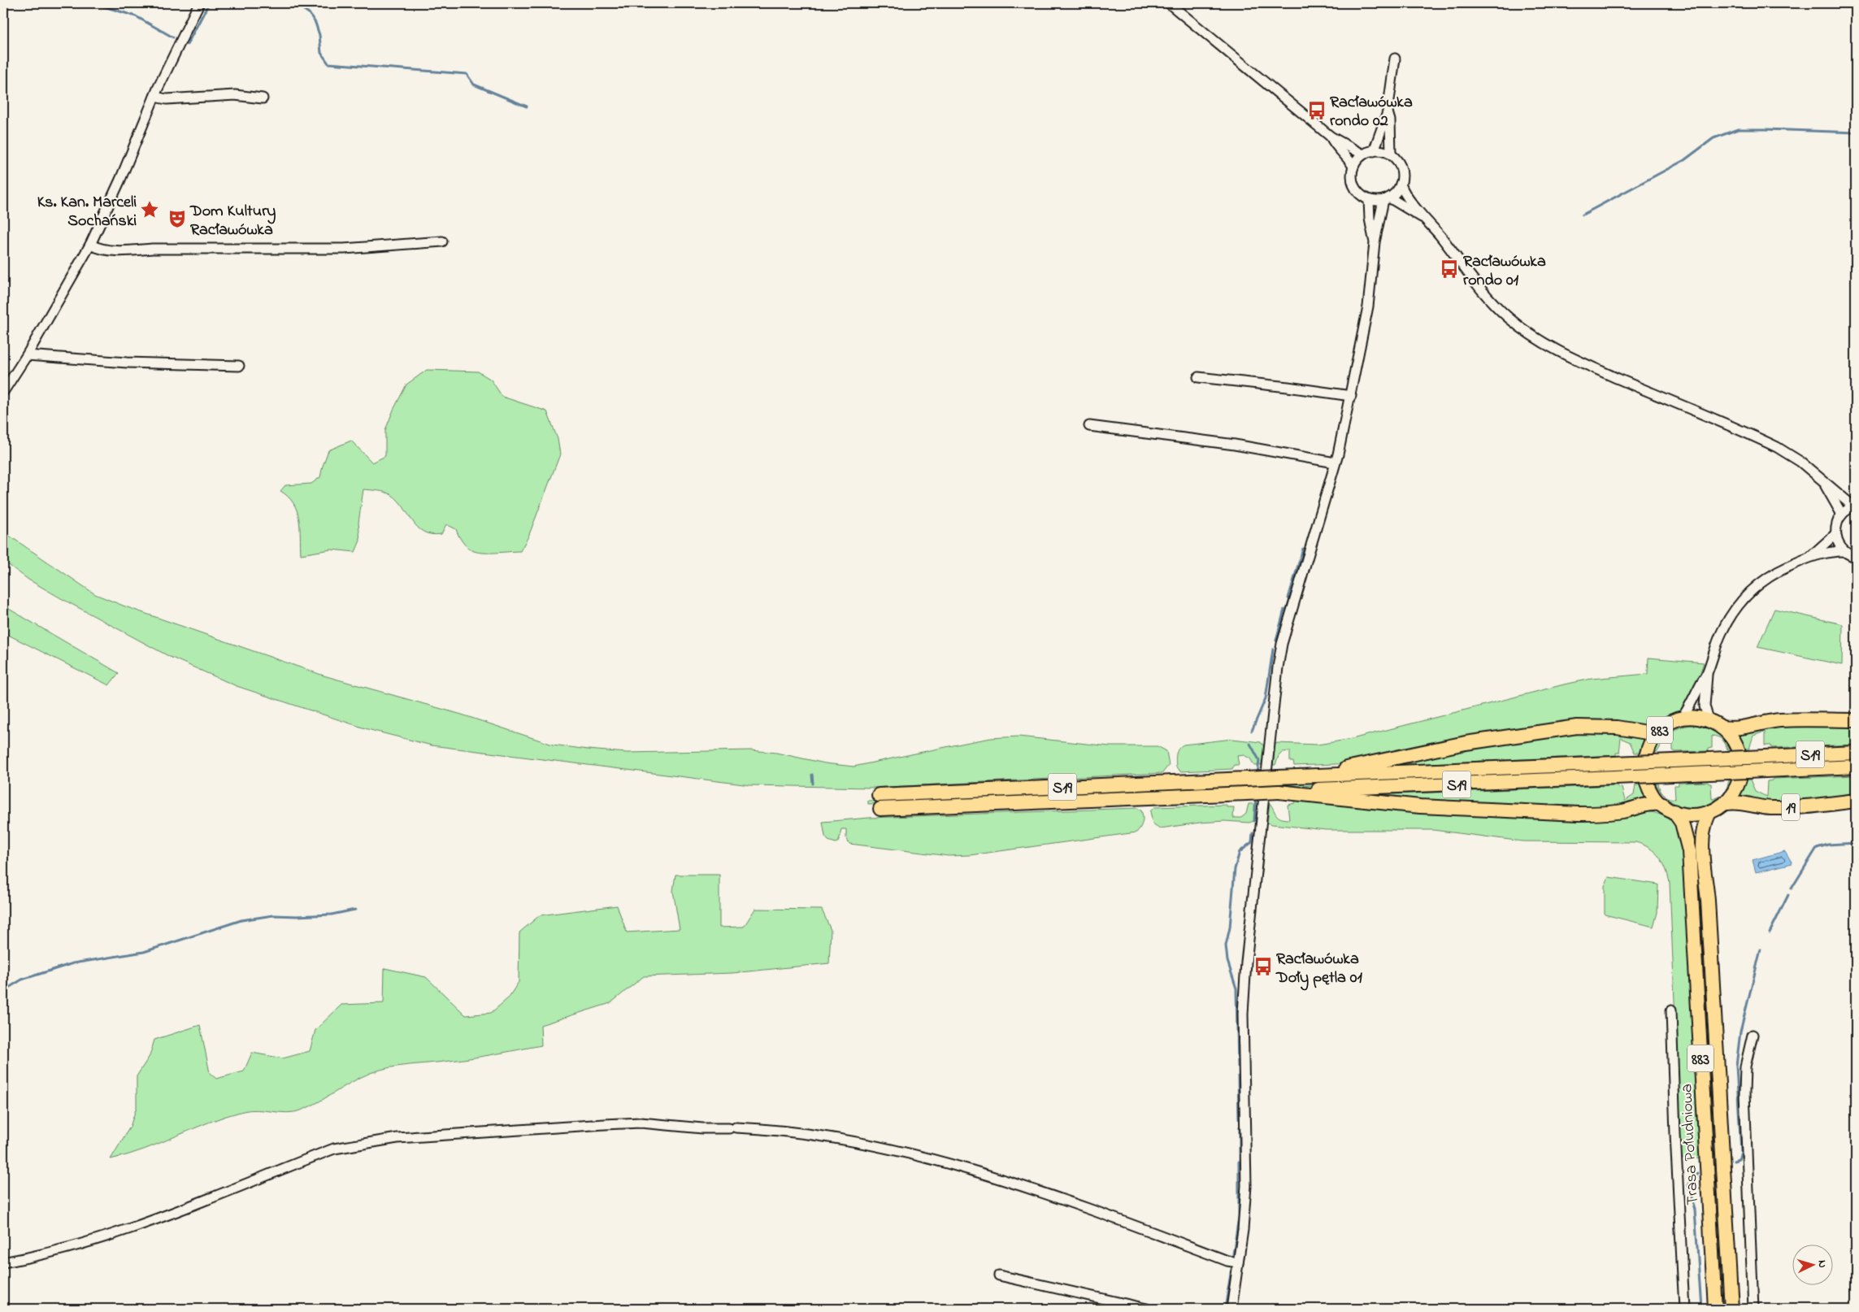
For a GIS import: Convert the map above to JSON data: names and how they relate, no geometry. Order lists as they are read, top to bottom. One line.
{"streets":{"highway":["883","S19","19","Trasa Południowa"]},"crossings":[["883","19"],["883","Trasa Południowa"],["19","Trasa Południowa"]],"places":{"bus stop":["Racławówka rondo 02","Racławówka rondo 01","Racławówka Doły pętla 01"],"place":["Ks. Kan. Marceli Sochański"],"theatre":["Dom Kultury Racławówka"]},"north":"right"}
